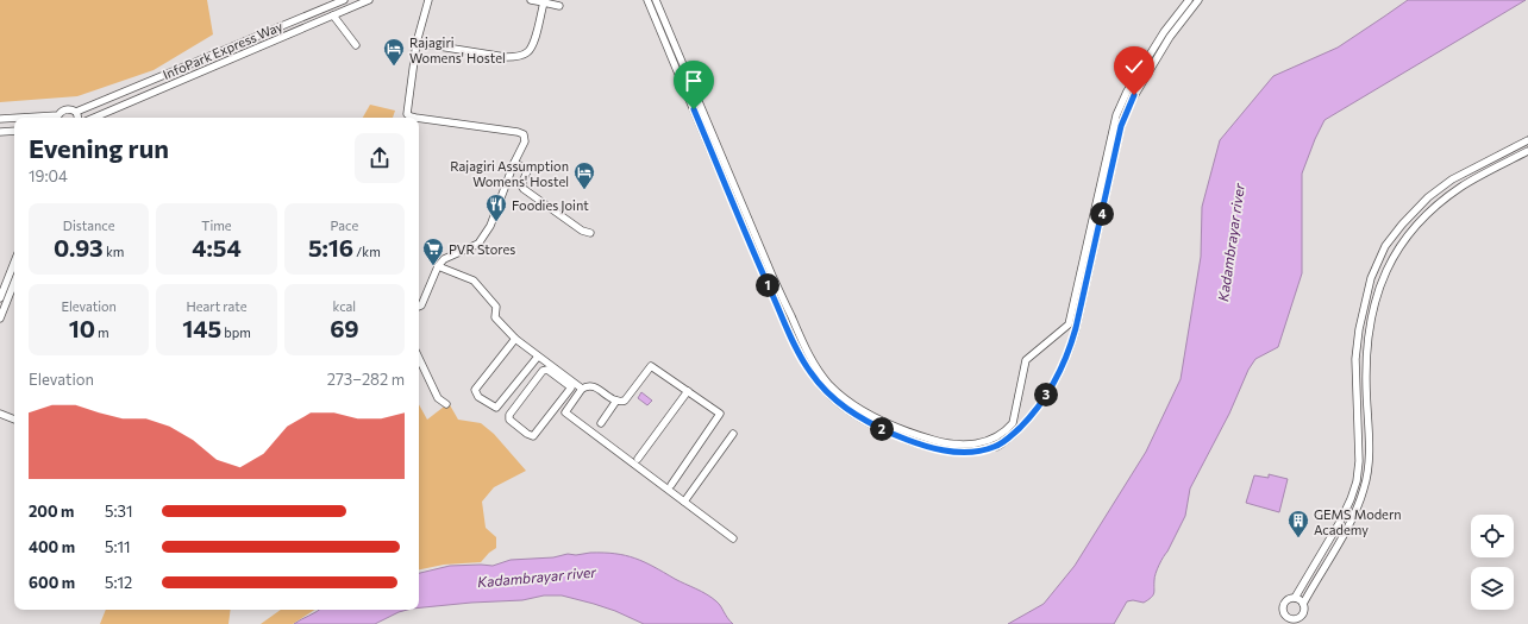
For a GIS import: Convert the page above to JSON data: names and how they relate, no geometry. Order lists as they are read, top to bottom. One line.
{"streets":{"street":["InfoPark Express Way"]},"water":["Kadambrayar river"],"places":{"hotel":["Rajagiri Womens' Hostel","Rajagiri Assumption Womens' Hostel"],"restaurant":["Foodies Joint"],"supermarket":["PVR Stores"],"building":["GEMS Modern Academy"]},"page":{"heading":["Evening run","19:04"],"stats":[["Distance","0.93 km"],["Time","4:54"],["Pace","5:16 /km"],["Elevation","10 m"],["Heart rate","145 bpm"],["kcal","69"]],"pins":["4","1","3","2"],"chart":["Elevation","273–282 m"],"list":[{"name":"200 m","note":"5:31"},{"name":"400 m","note":"5:11"},{"name":"600 m","note":"5:12"}]}}
